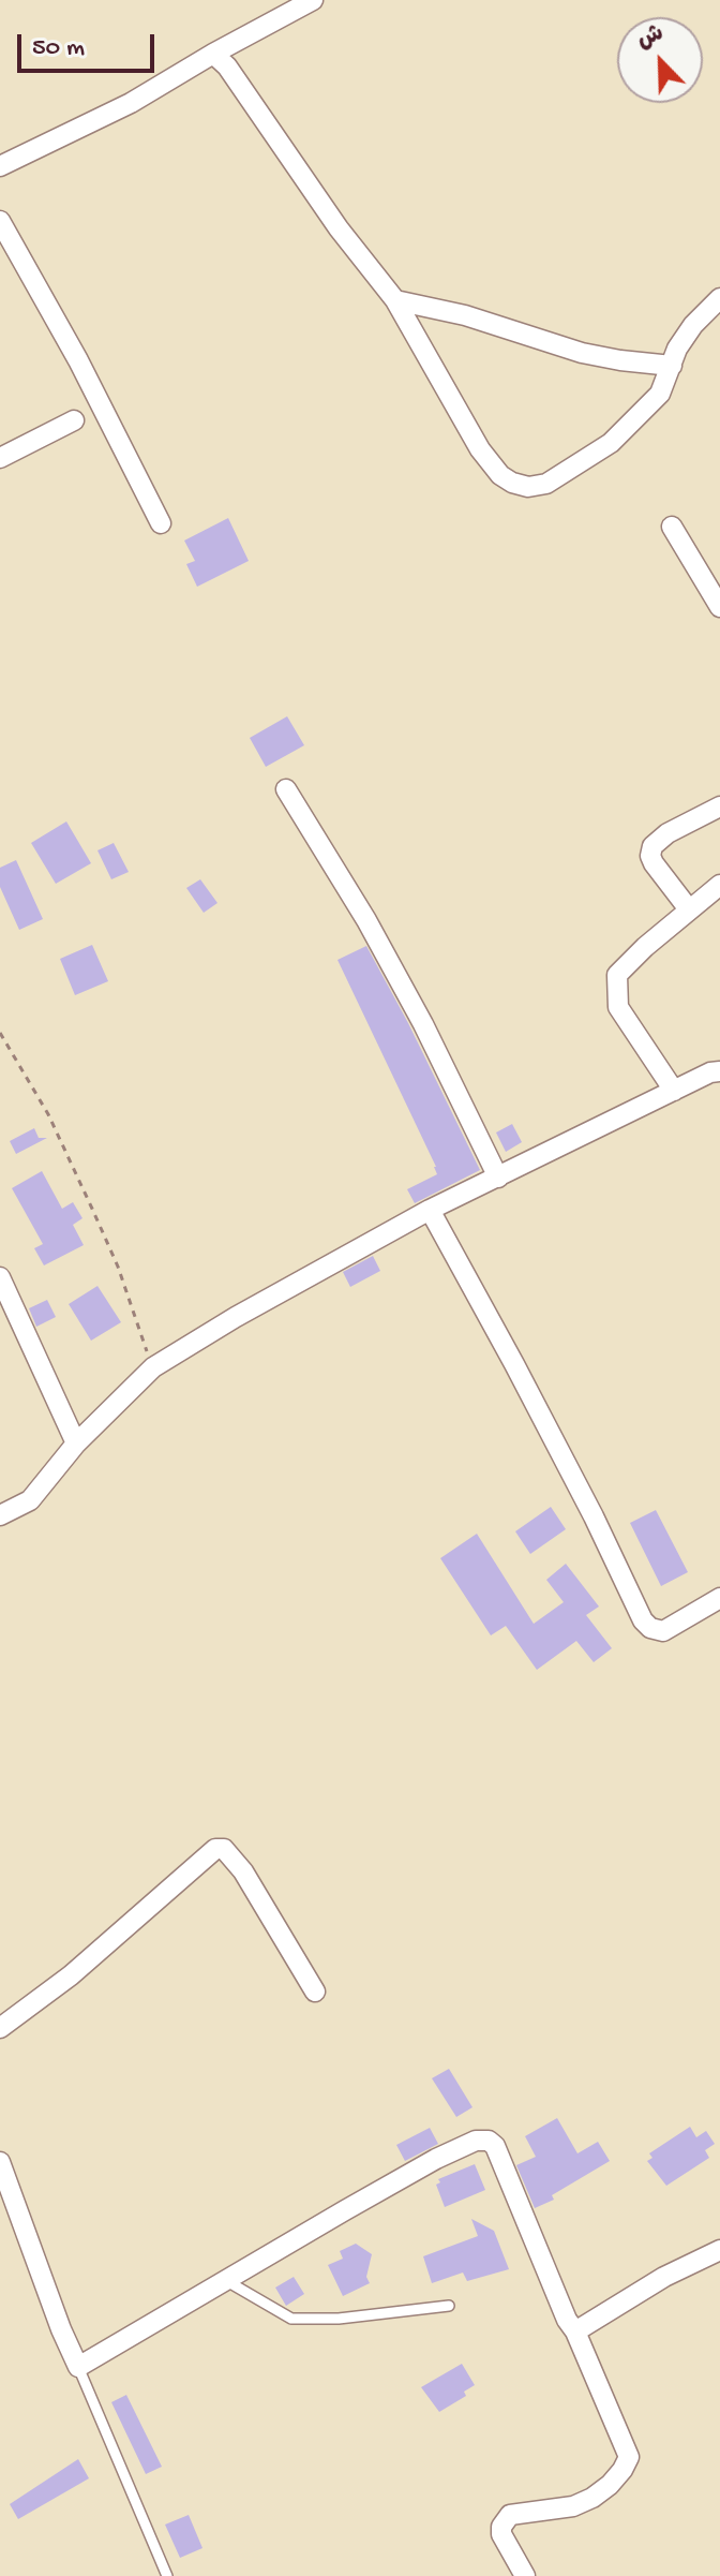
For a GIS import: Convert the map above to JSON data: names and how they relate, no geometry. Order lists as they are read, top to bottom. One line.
{"scale_bar":"50 m","north":"top left"}
